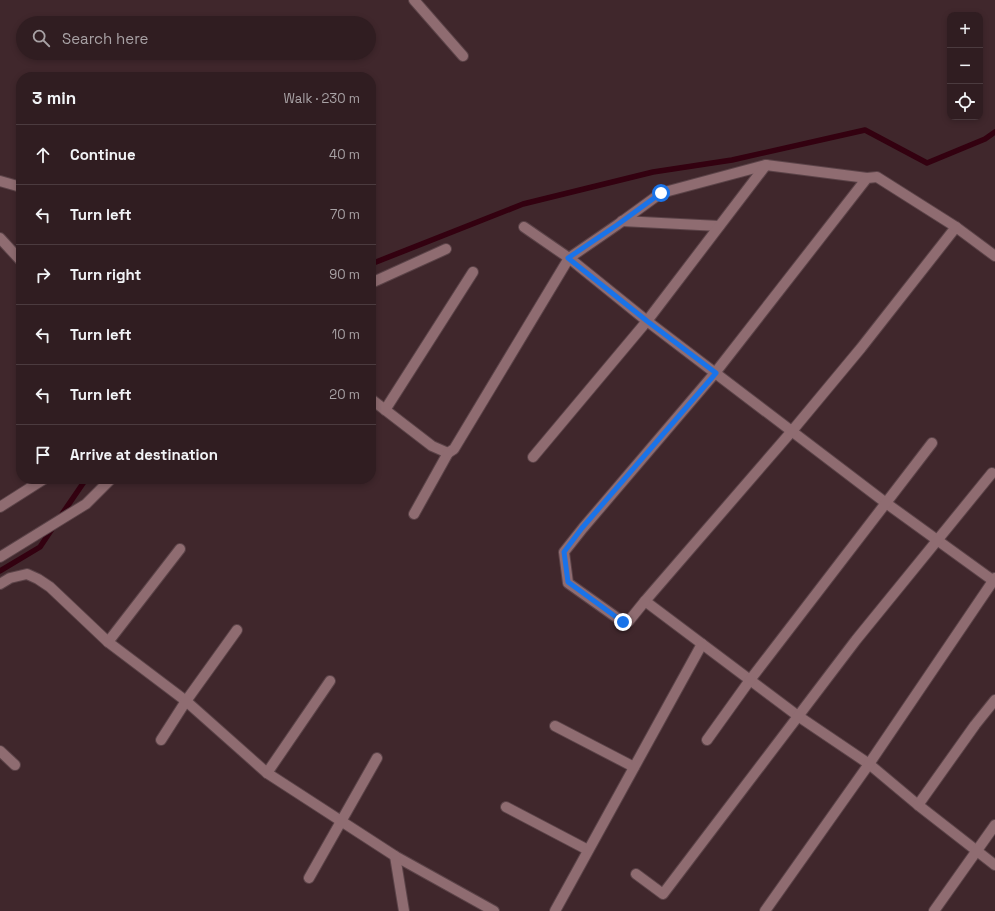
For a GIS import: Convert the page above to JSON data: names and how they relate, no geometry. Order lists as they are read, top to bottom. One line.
{"page":{"map_buttons":["+","−"],"search":"Search here","heading":["3 min","Walk · 230 m"],"list":[["Continue","40 m"],["Turn left","70 m"],["Turn right","90 m"],["Turn left","10 m"],["Turn left","20 m"],"Arrive at destination"]}}
